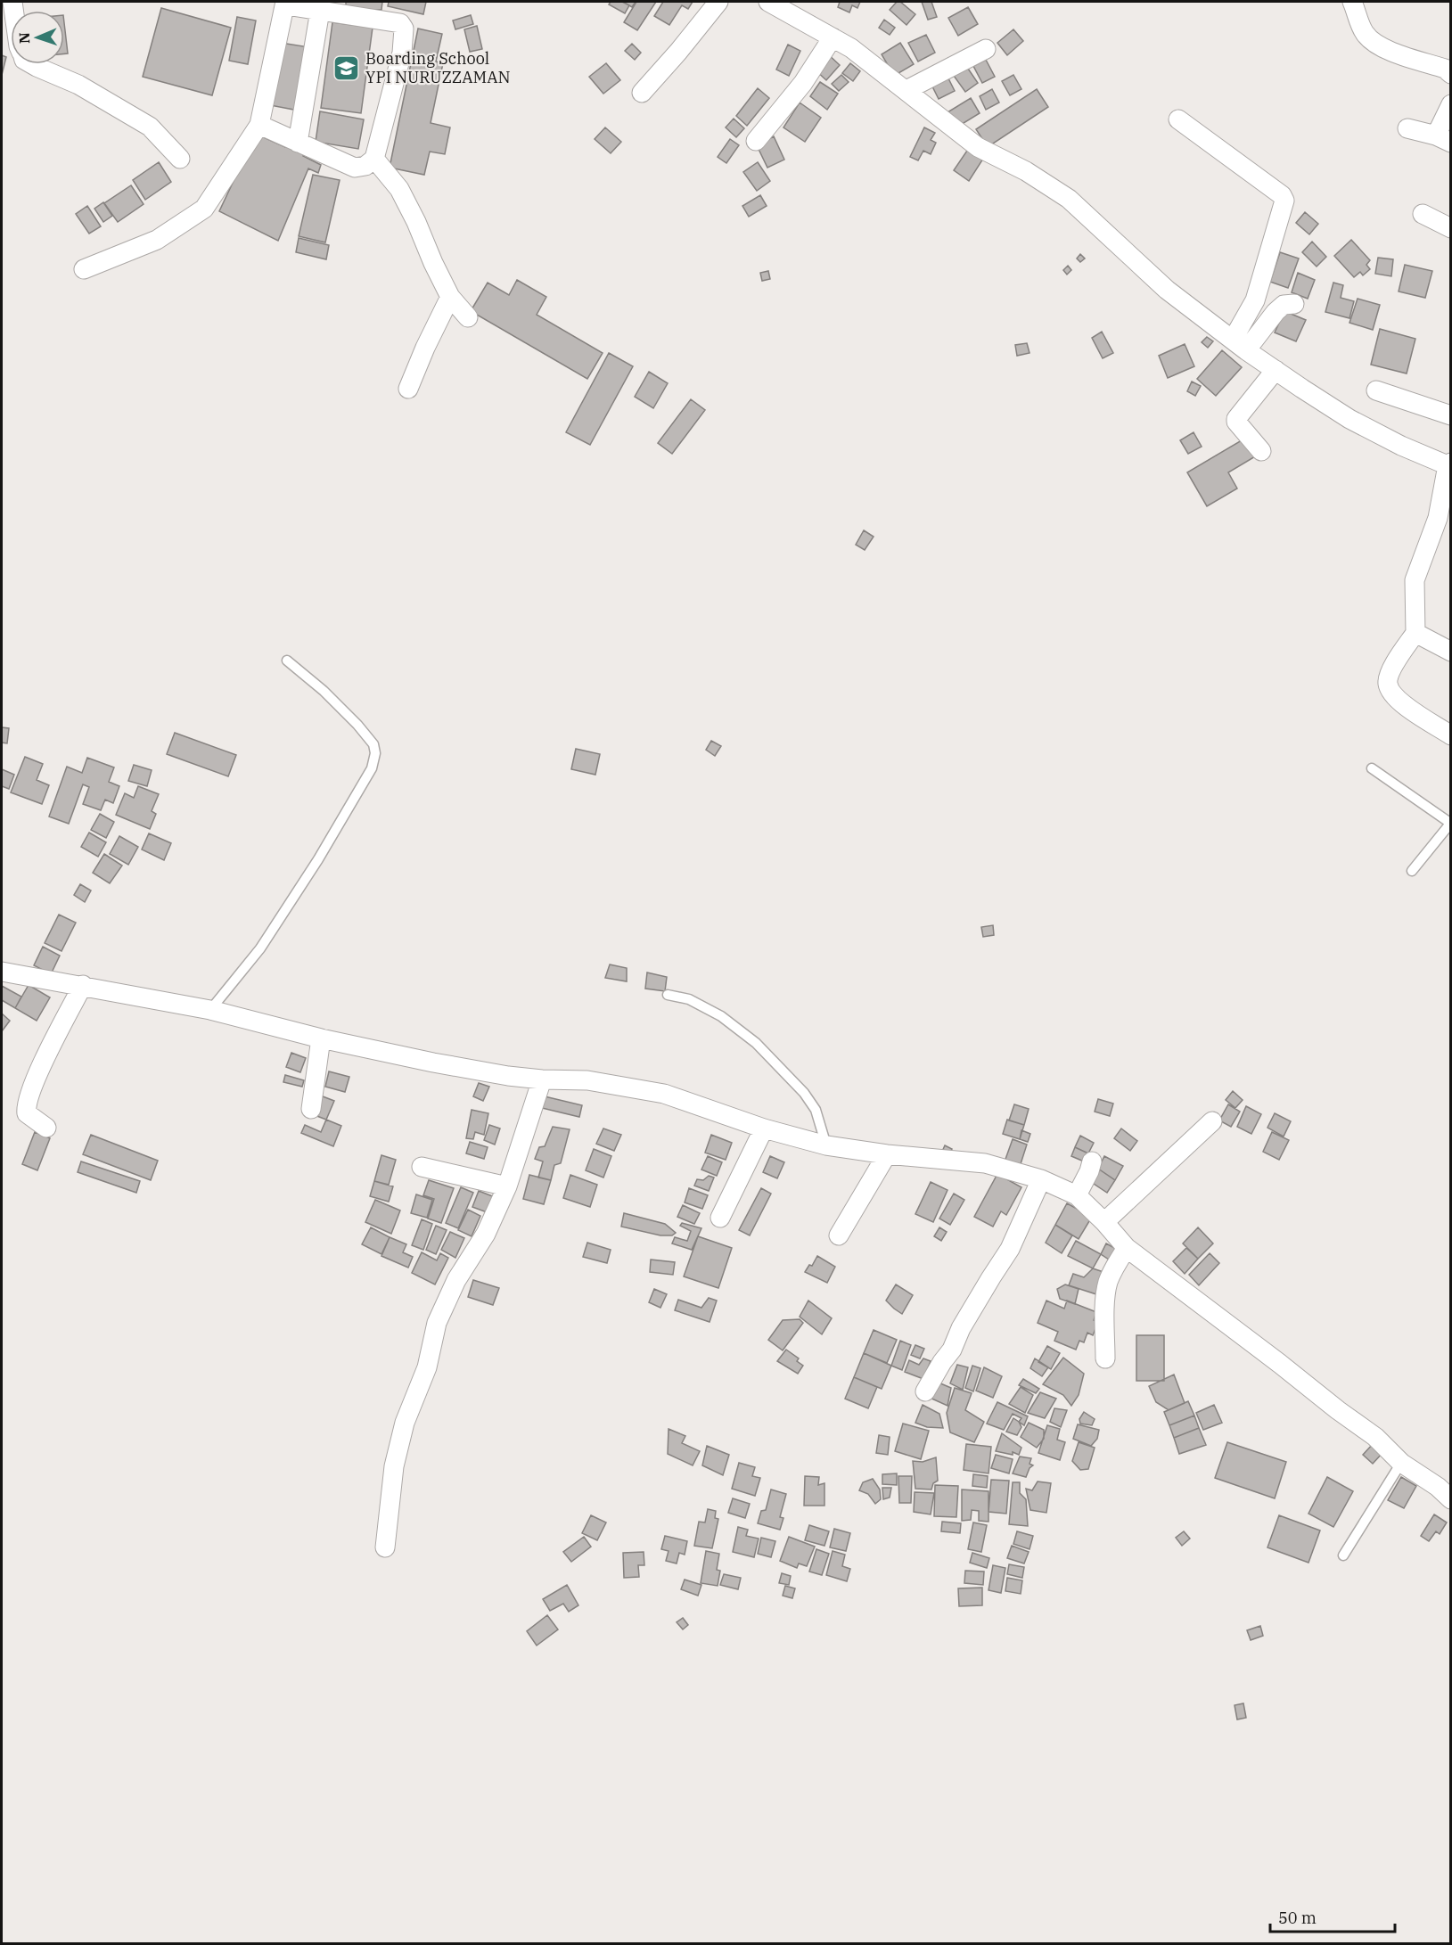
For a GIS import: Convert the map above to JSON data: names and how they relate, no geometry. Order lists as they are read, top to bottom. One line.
{"places":{"school or university":["Boarding School YPI NURUZZAMAN"]},"scale_bar":"50 m","north":"left"}
